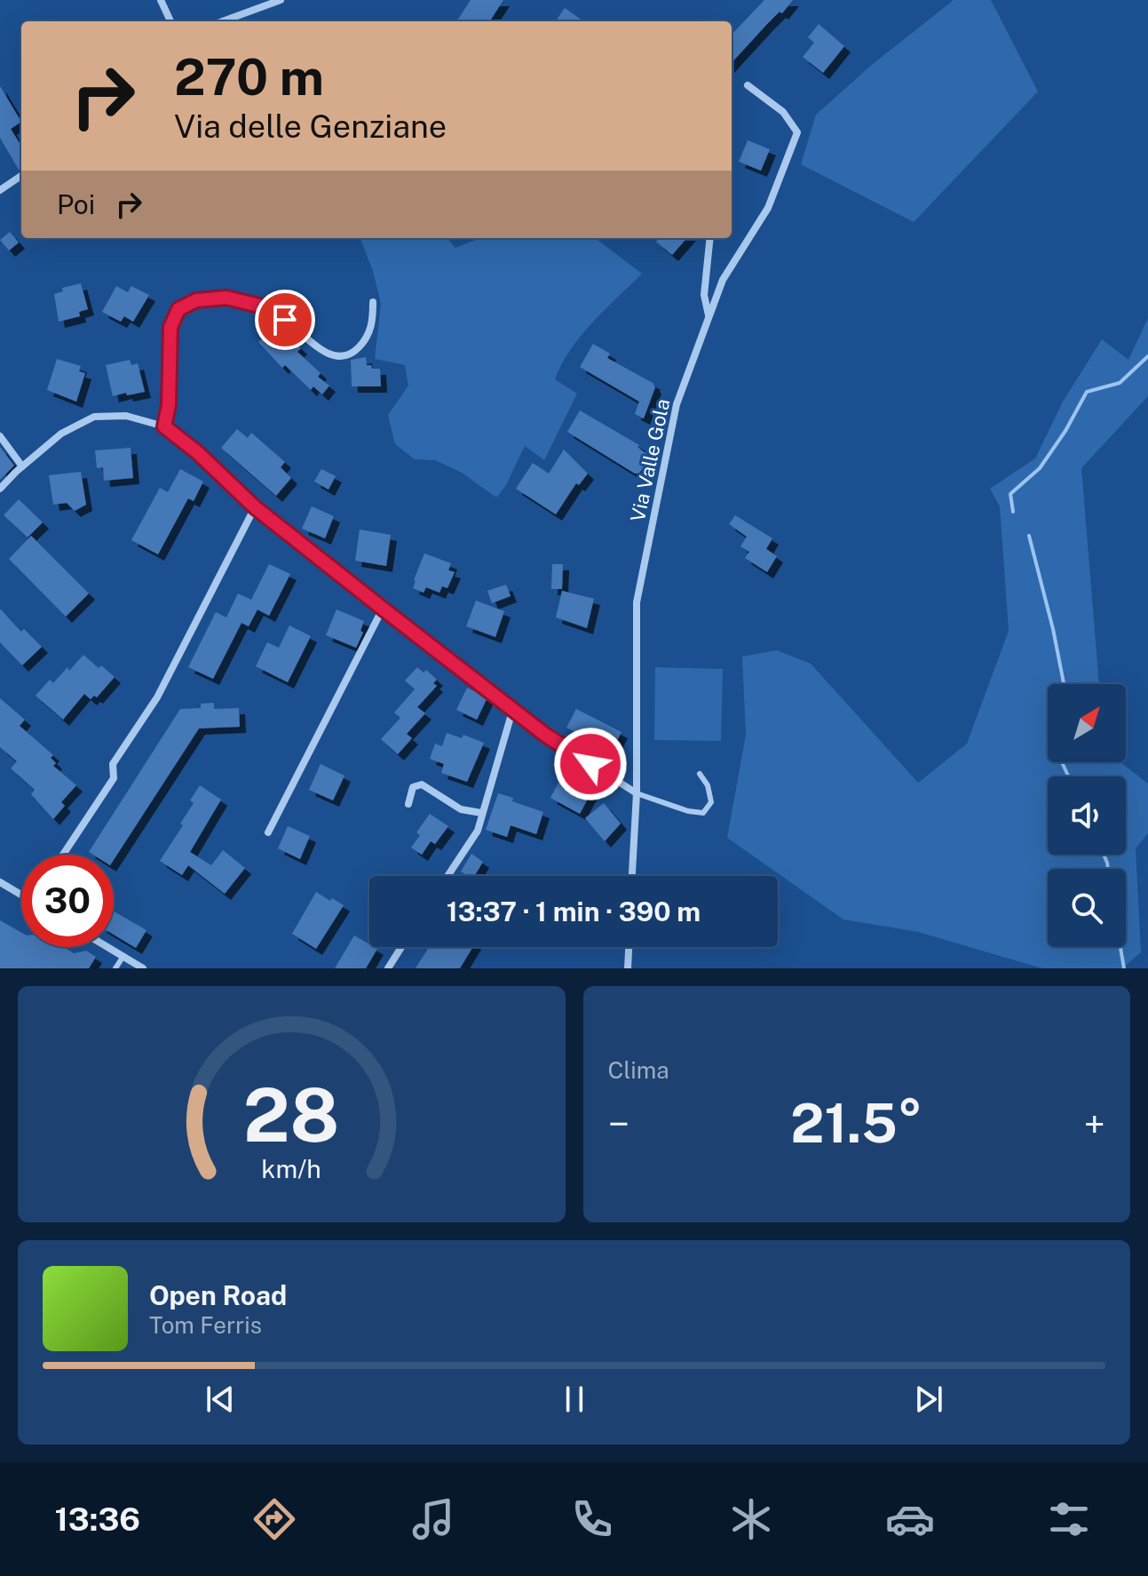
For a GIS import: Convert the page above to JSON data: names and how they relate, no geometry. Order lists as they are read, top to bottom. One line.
{"streets":{"street":["Via Valle Gola"]},"north":"top right","page":{"turn":["270 m","Via delle Genziane"],"then":"Poi","limit":"30","trip":"13:37 · 1 min · 390 m","tile":"Clima","heat":["−","21.5°","+"],"song":["Open Road","Tom Ferris"],"tabs":"13:36","gauge":["28","km/h"]}}
